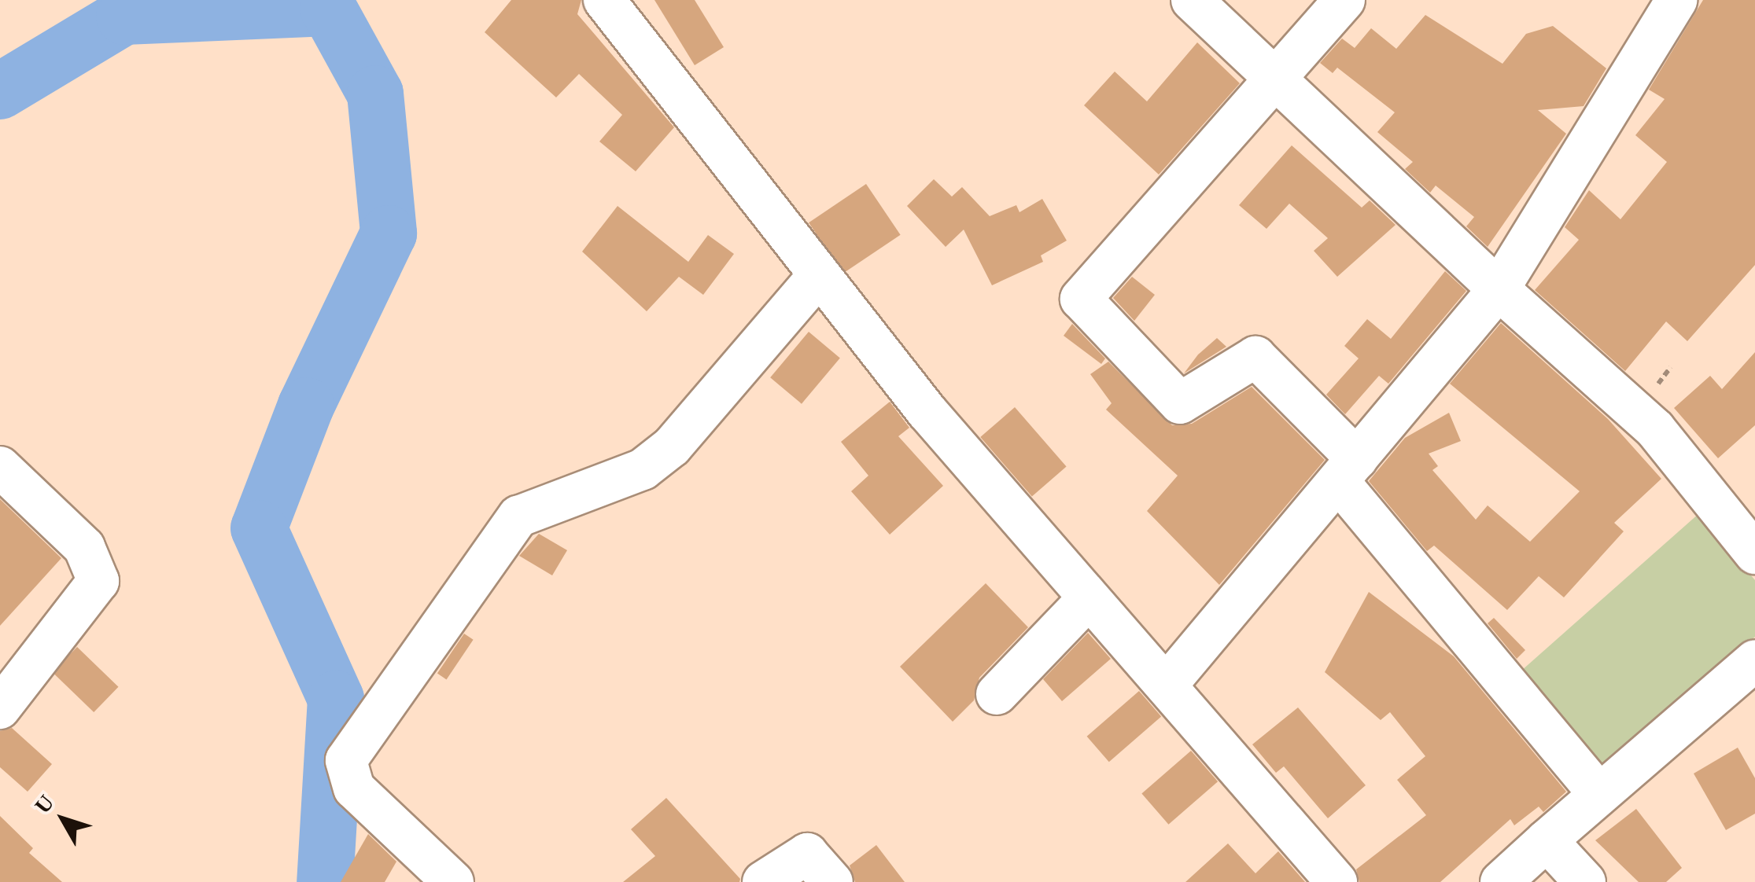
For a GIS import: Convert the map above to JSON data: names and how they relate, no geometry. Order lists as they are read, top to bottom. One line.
{"north":"top left"}
